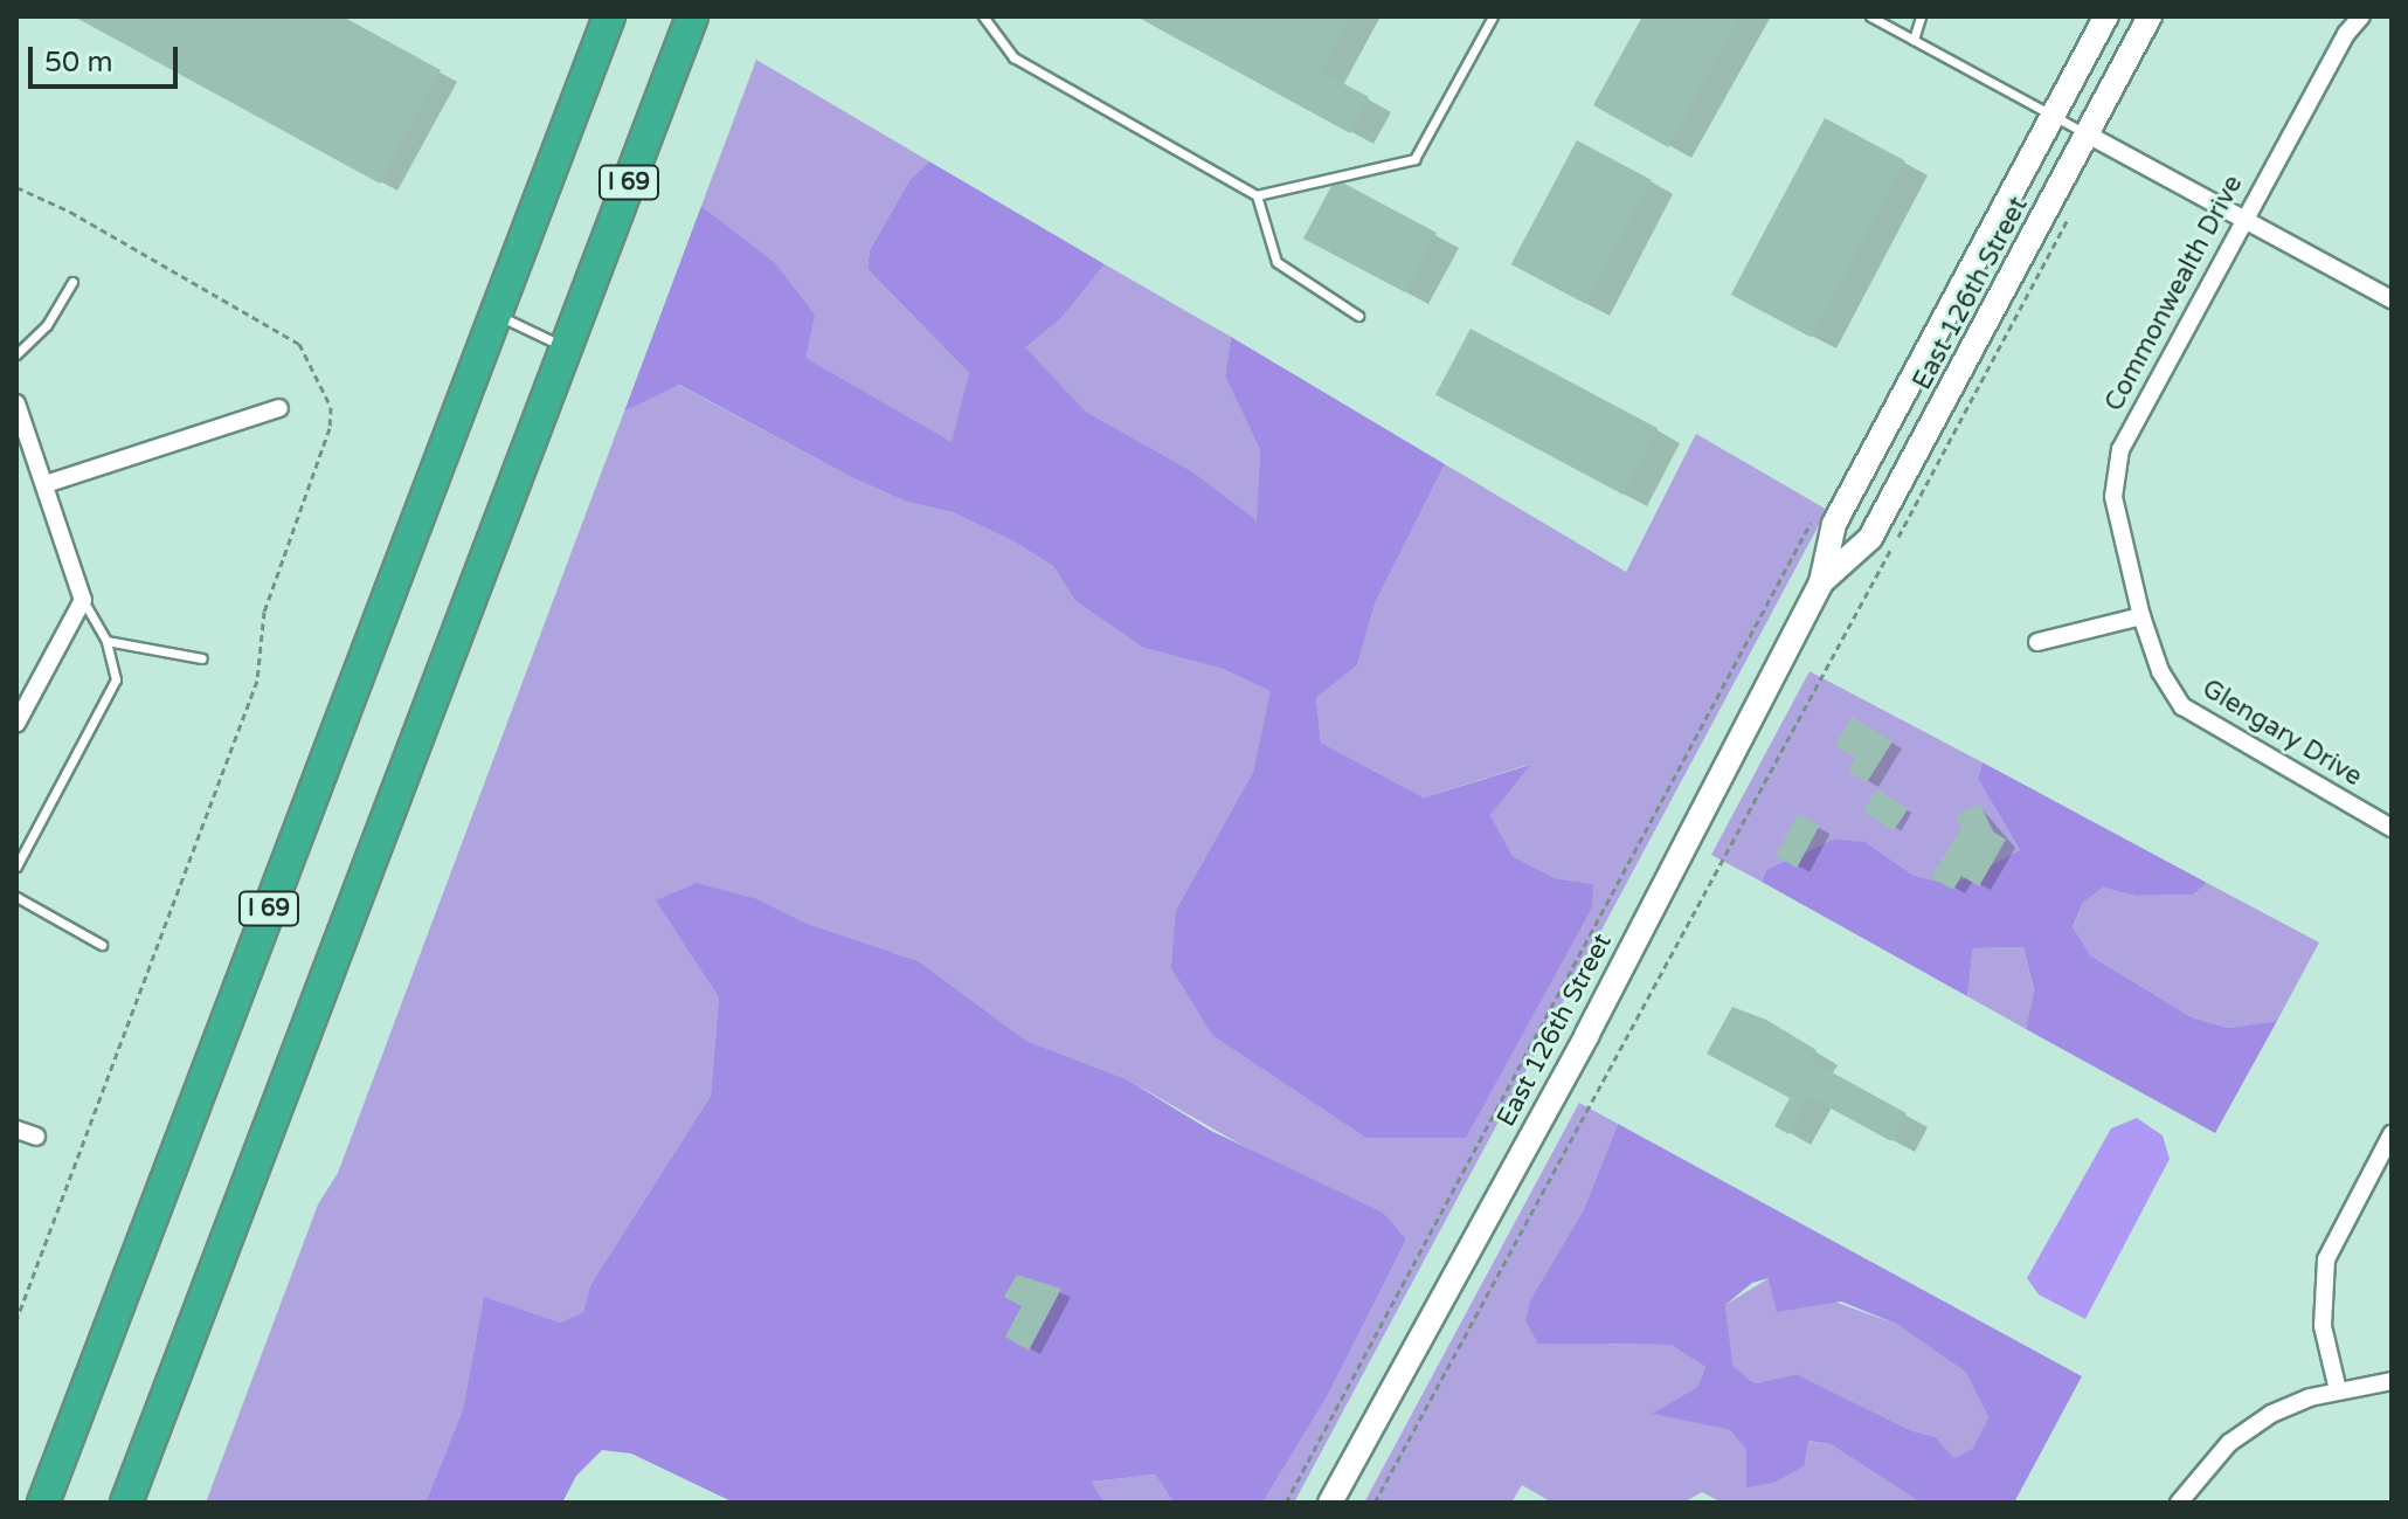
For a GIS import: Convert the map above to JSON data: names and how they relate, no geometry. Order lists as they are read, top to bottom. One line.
{"streets":{"highway":["I 69"],"main road":["East 126th Street"],"street":["Commonwealth Drive","Glengary Drive"]},"crossings":[["Commonwealth Drive","Glengary Drive"]],"scale_bar":"50 m"}
